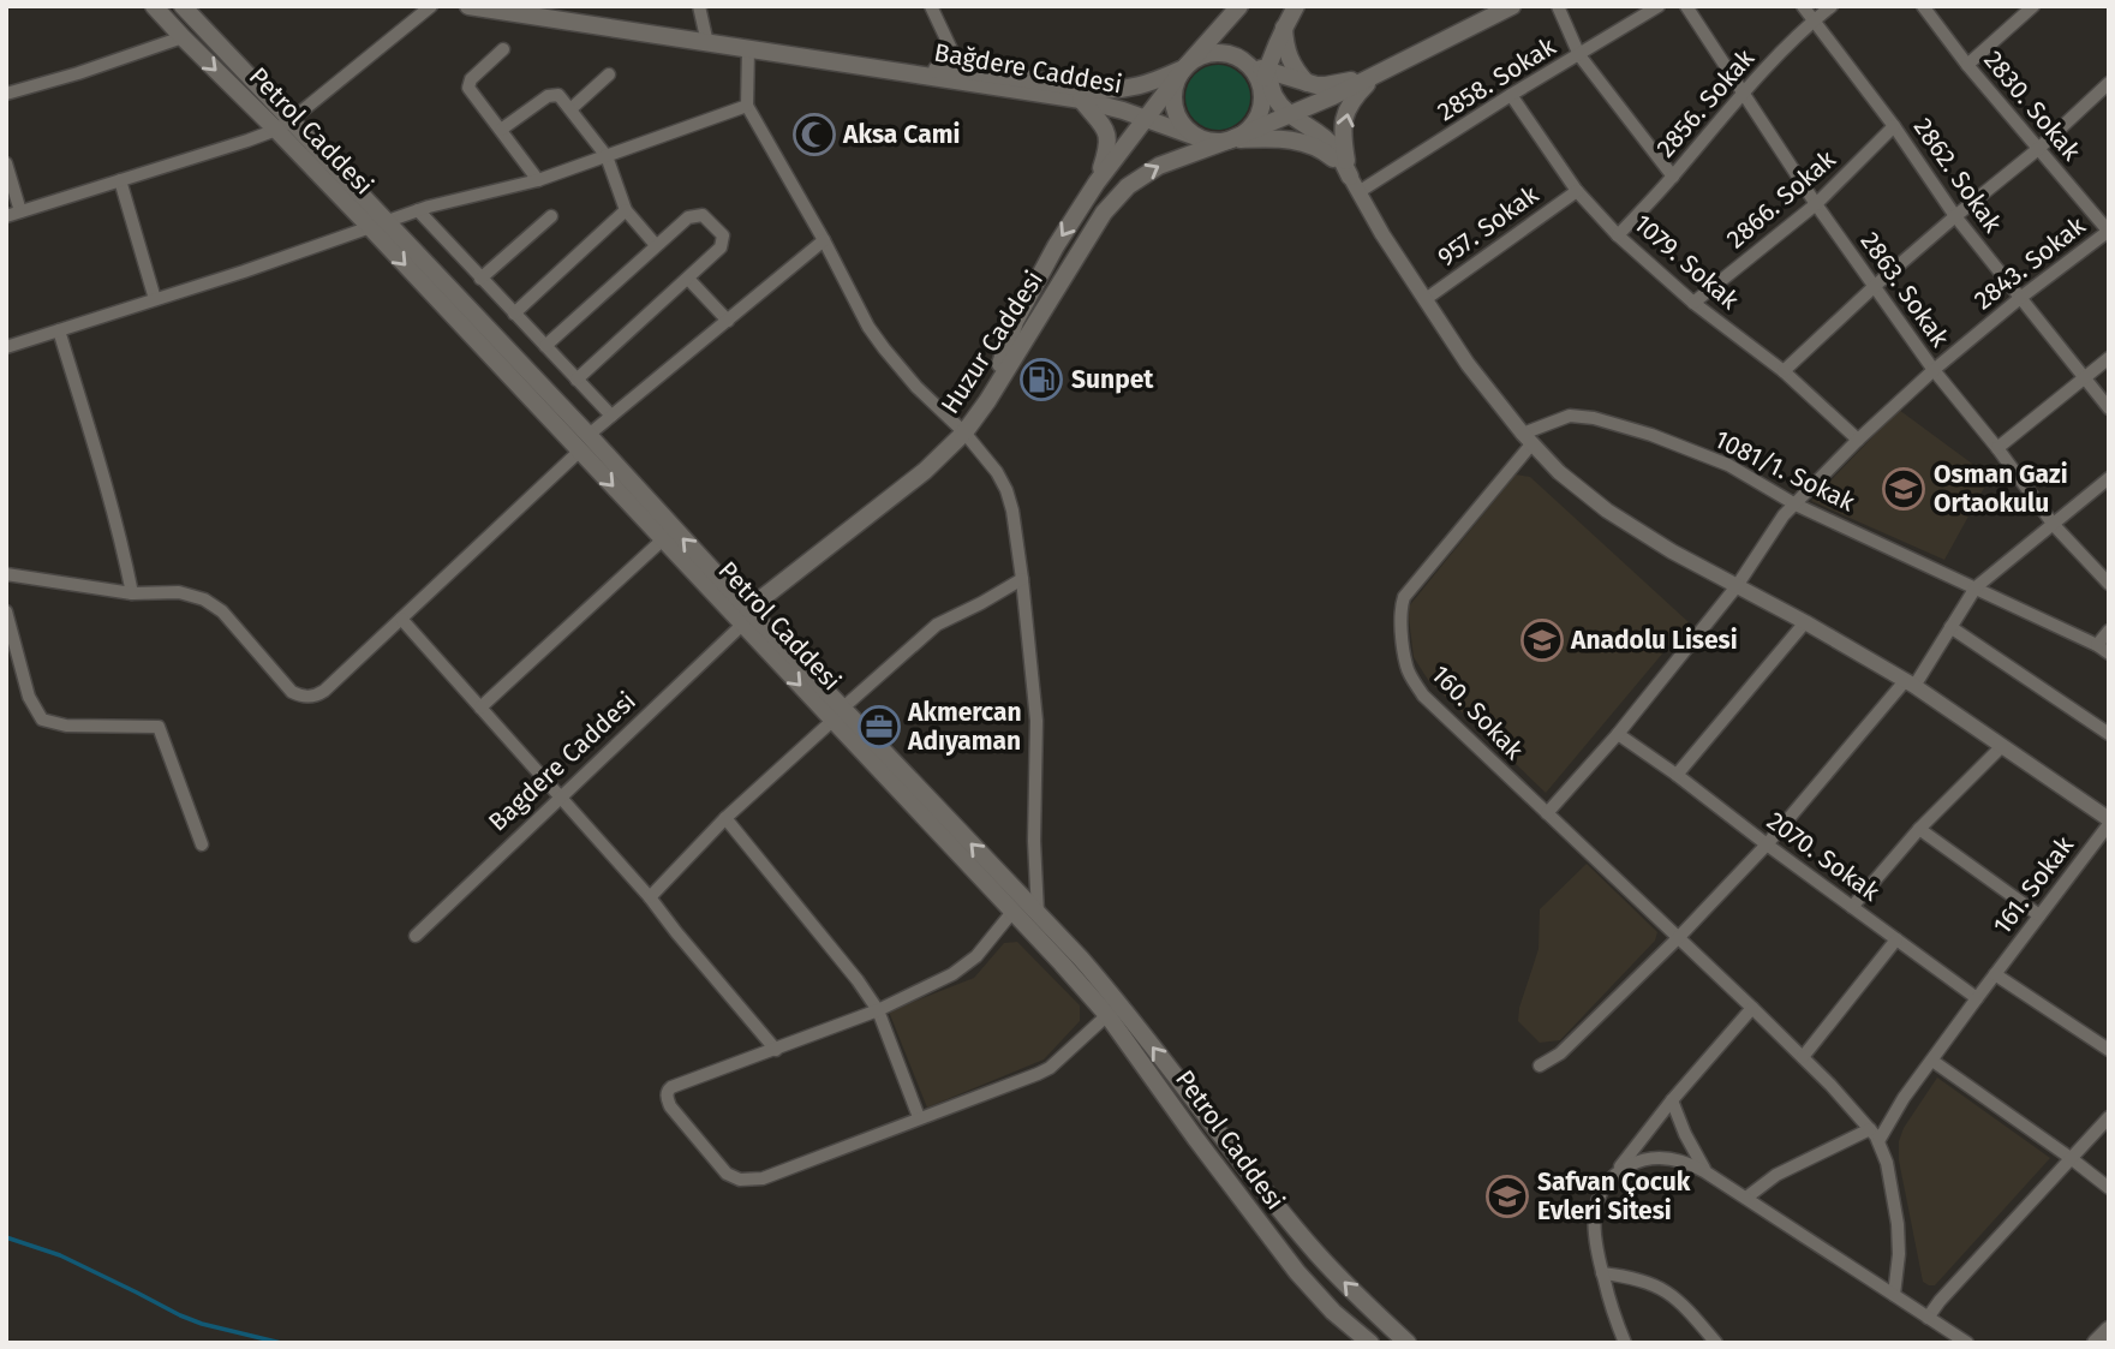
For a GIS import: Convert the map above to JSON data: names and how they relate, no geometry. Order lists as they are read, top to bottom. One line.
{"streets":{"main road":["Bağdere Caddesi","Petrol Caddesi","Huzur Caddesi"],"street":["2858. Sokak","2856. Sokak","2830. Sokak","2862. Sokak","2866. Sokak","957. Sokak","1079. Sokak","2843. Sokak","2863. Sokak","1081/1. Sokak","160. Sokak","Bagdere Caddesi","2070. Sokak","161. Sokak"]},"crossings":[["Bağdere Caddesi","Huzur Caddesi"],["2858. Sokak","1079. Sokak"],["2856. Sokak","2862. Sokak"],["2856. Sokak","1079. Sokak"],["2856. Sokak","2863. Sokak"],["2830. Sokak","2843. Sokak"],["Petrol Caddesi","Huzur Caddesi"],["Petrol Caddesi","Bagdere Caddesi"],["2862. Sokak","2866. Sokak"],["2862. Sokak","2843. Sokak"],["2866. Sokak","1079. Sokak"],["2866. Sokak","2863. Sokak"],["957. Sokak","1079. Sokak"],["1079. Sokak","2843. Sokak"],["2843. Sokak","2863. Sokak"],["2843. Sokak","1081/1. Sokak"],["2843. Sokak","160. Sokak"],["2843. Sokak","2070. Sokak"],["Huzur Caddesi","Bagdere Caddesi"],["1081/1. Sokak","160. Sokak"]],"places":{"mosque":["Aksa Cami"],"fuel station":["Sunpet"],"school or university":["Osman Gazi Ortaokulu","Anadolu Lisesi","Safvan Çocuk Evleri Sitesi"],"office":["Akmercan Adıyaman"]}}
